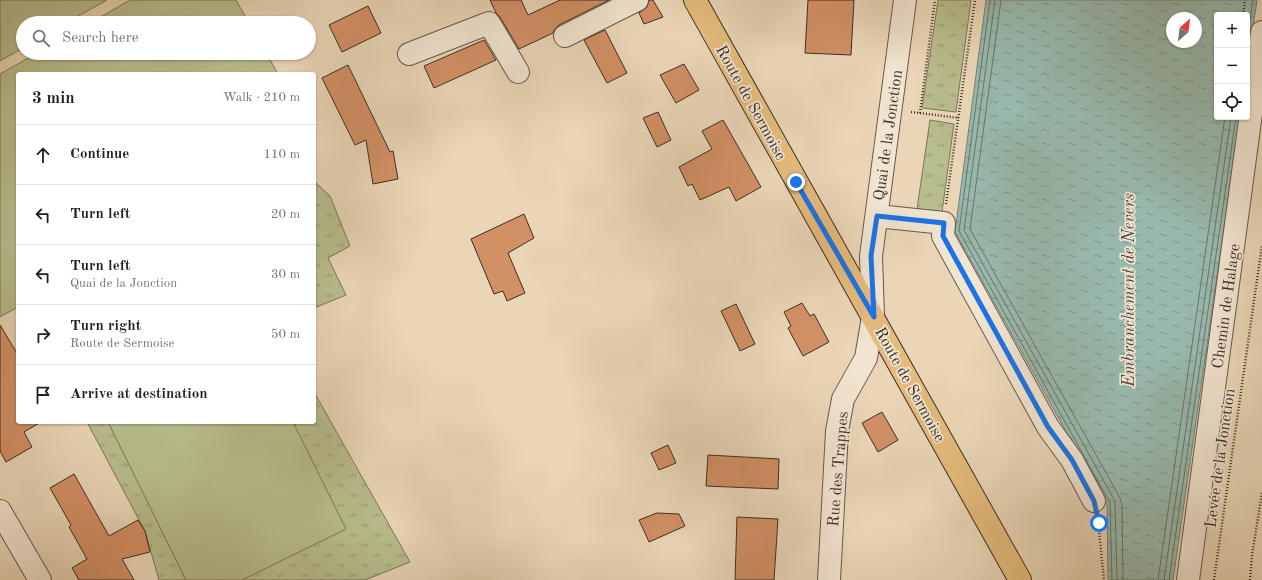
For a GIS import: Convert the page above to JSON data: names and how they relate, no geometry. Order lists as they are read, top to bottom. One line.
{"streets":{"main road":["Route de Sermoise"],"street":["Quai de la Jonction","Chemin de Halage","Rue des Trappes"],"path":["Levée de la Jonction"]},"crossings":[["Route de Sermoise","Quai de la Jonction"],["Route de Sermoise","Rue des Trappes"],["Quai de la Jonction","Rue des Trappes"]],"water":["Embranchement de Nevers"],"north":"top right","page":{"map_buttons":["+","−"],"search":"Search here","heading":["3 min","Walk · 210 m"],"list":[["Continue","110 m"],["Turn left","20 m"],["Turn left","Quai de la Jonction","30 m"],["Turn right","Route de Sermoise","50 m"],"Arrive at destination"]}}
